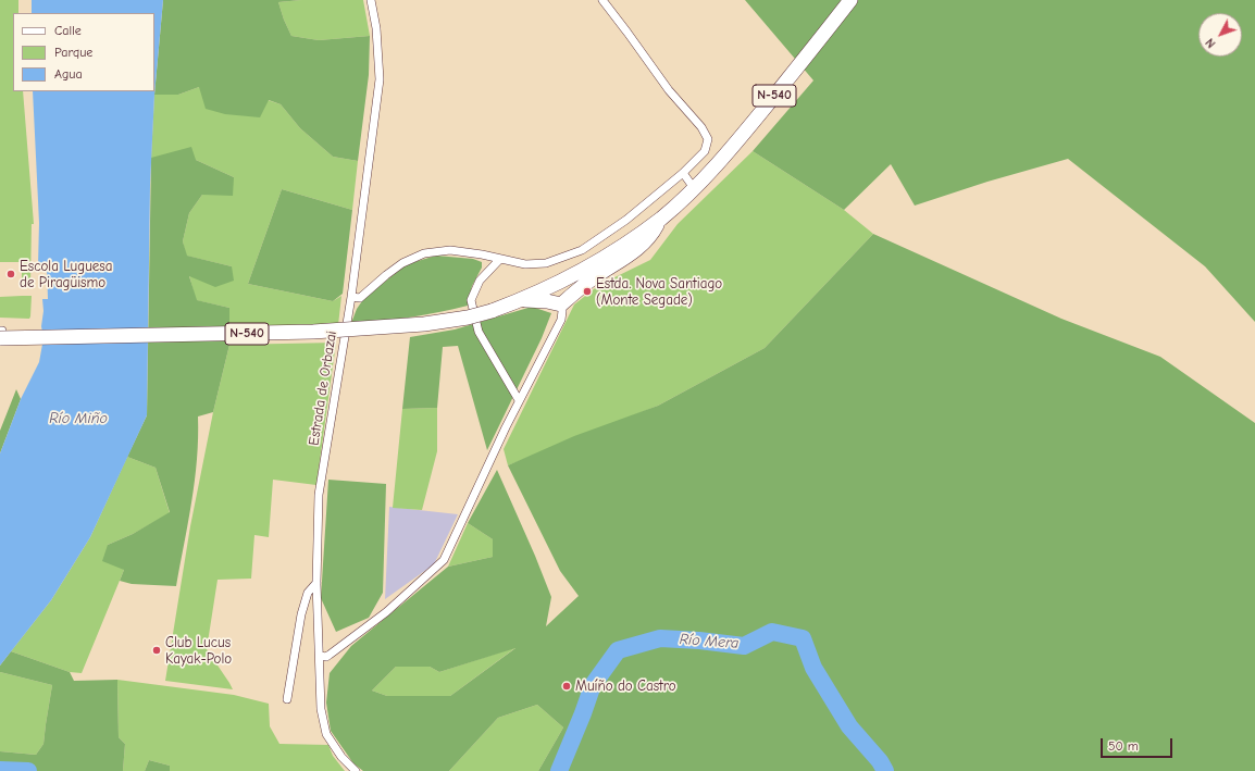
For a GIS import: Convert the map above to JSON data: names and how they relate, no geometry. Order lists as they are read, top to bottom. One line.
{"streets":{"highway":["N-540"],"street":["Estrada de Orbazai"]},"water":["Río Miño","Río Mera"],"places":["Escola Luguesa de Piragüismo","Estda. Nova Santiago (Monte Segade)","Club Lucus Kayak-Polo","Muíño do Castro"],"legend":["Calle","Parque","Agua"],"scale_bar":"50 m","north":"bottom left"}
